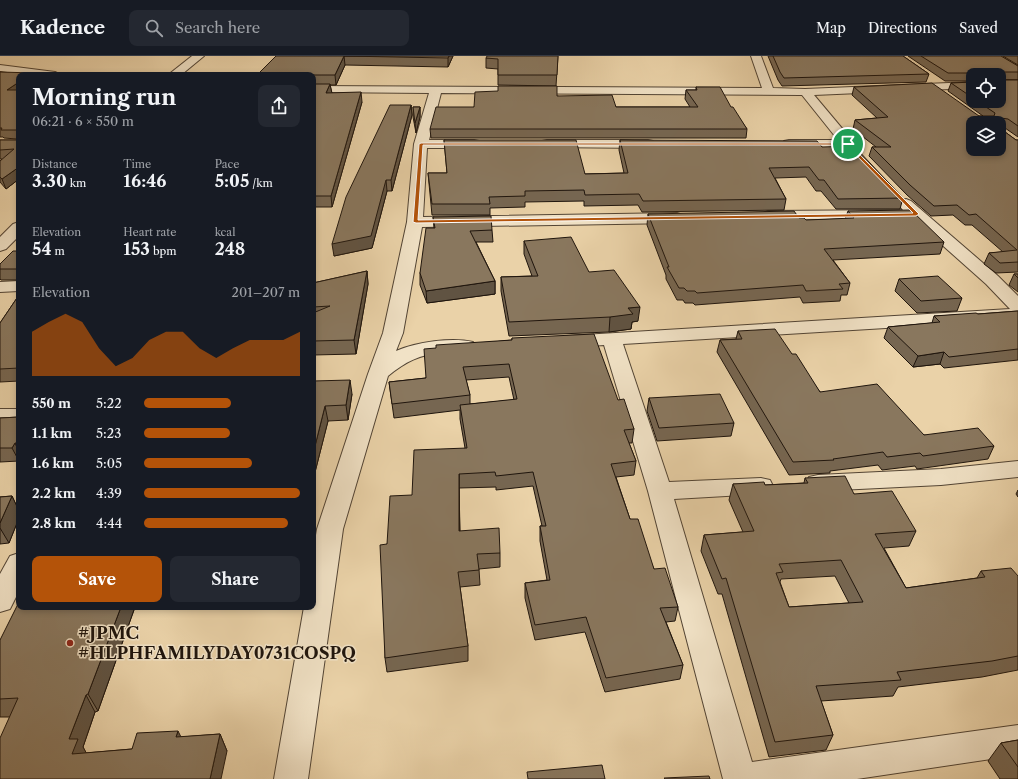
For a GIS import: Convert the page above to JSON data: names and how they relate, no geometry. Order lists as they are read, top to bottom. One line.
{"places":["#JPMC #HLPHFAMILYDAY0731COSPQ"],"page":{"header":"Kadence","search":"Search here","nav":["Map","Directions","Saved"],"heading":["Morning run","06:21 · 6 × 550 m"],"stats":[["Distance","3.30 km"],["Time","16:46"],["Pace","5:05 /km"],["Elevation","54 m"],["Heart rate","153 bpm"],["kcal","248"]],"chart":["Elevation","201–207 m"],"list":[{"name":"550 m","note":"5:22"},{"name":"1.1 km","note":"5:23"},{"name":"1.6 km","note":"5:05"},{"name":"2.2 km","note":"4:39"},{"name":"2.8 km","note":"4:44"}],"buttons":["Save","Share"]}}
